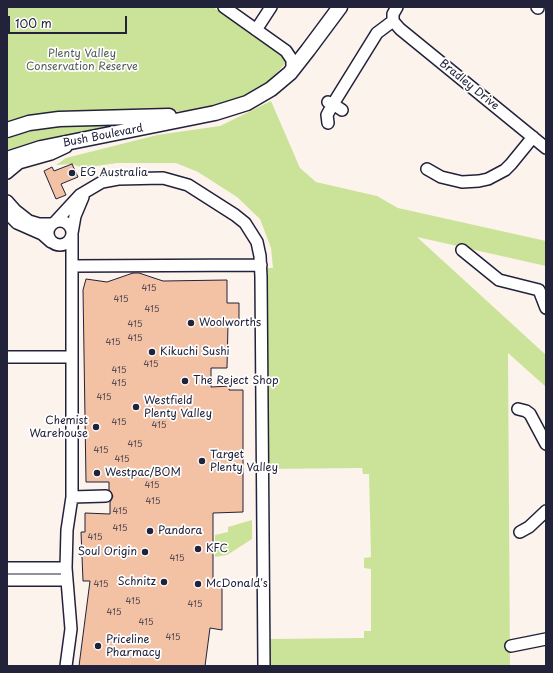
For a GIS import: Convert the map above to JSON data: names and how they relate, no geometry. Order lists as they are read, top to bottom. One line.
{"streets":{"main road":["Bush Boulevard"],"street":["Bradley Drive"]},"parks":["Plenty Valley Conservation Reserve"],"places":["EG Australia","Woolworths","Kikuchi Sushi","The Reject Shop","Westfield Plenty Valley","Chemist Warehouse","Target Plenty Valley","Westpac/BOM","Pandora","KFC","Soul Origin","Schnitz","McDonald's","Priceline Pharmacy"],"house_numbers":["415","415","415","415","415","415","415","415","415","415","415","415","415","415","415","415","415","415","415","415","415","415","415","415","415","415","415"],"scale_bar":"100 m"}
